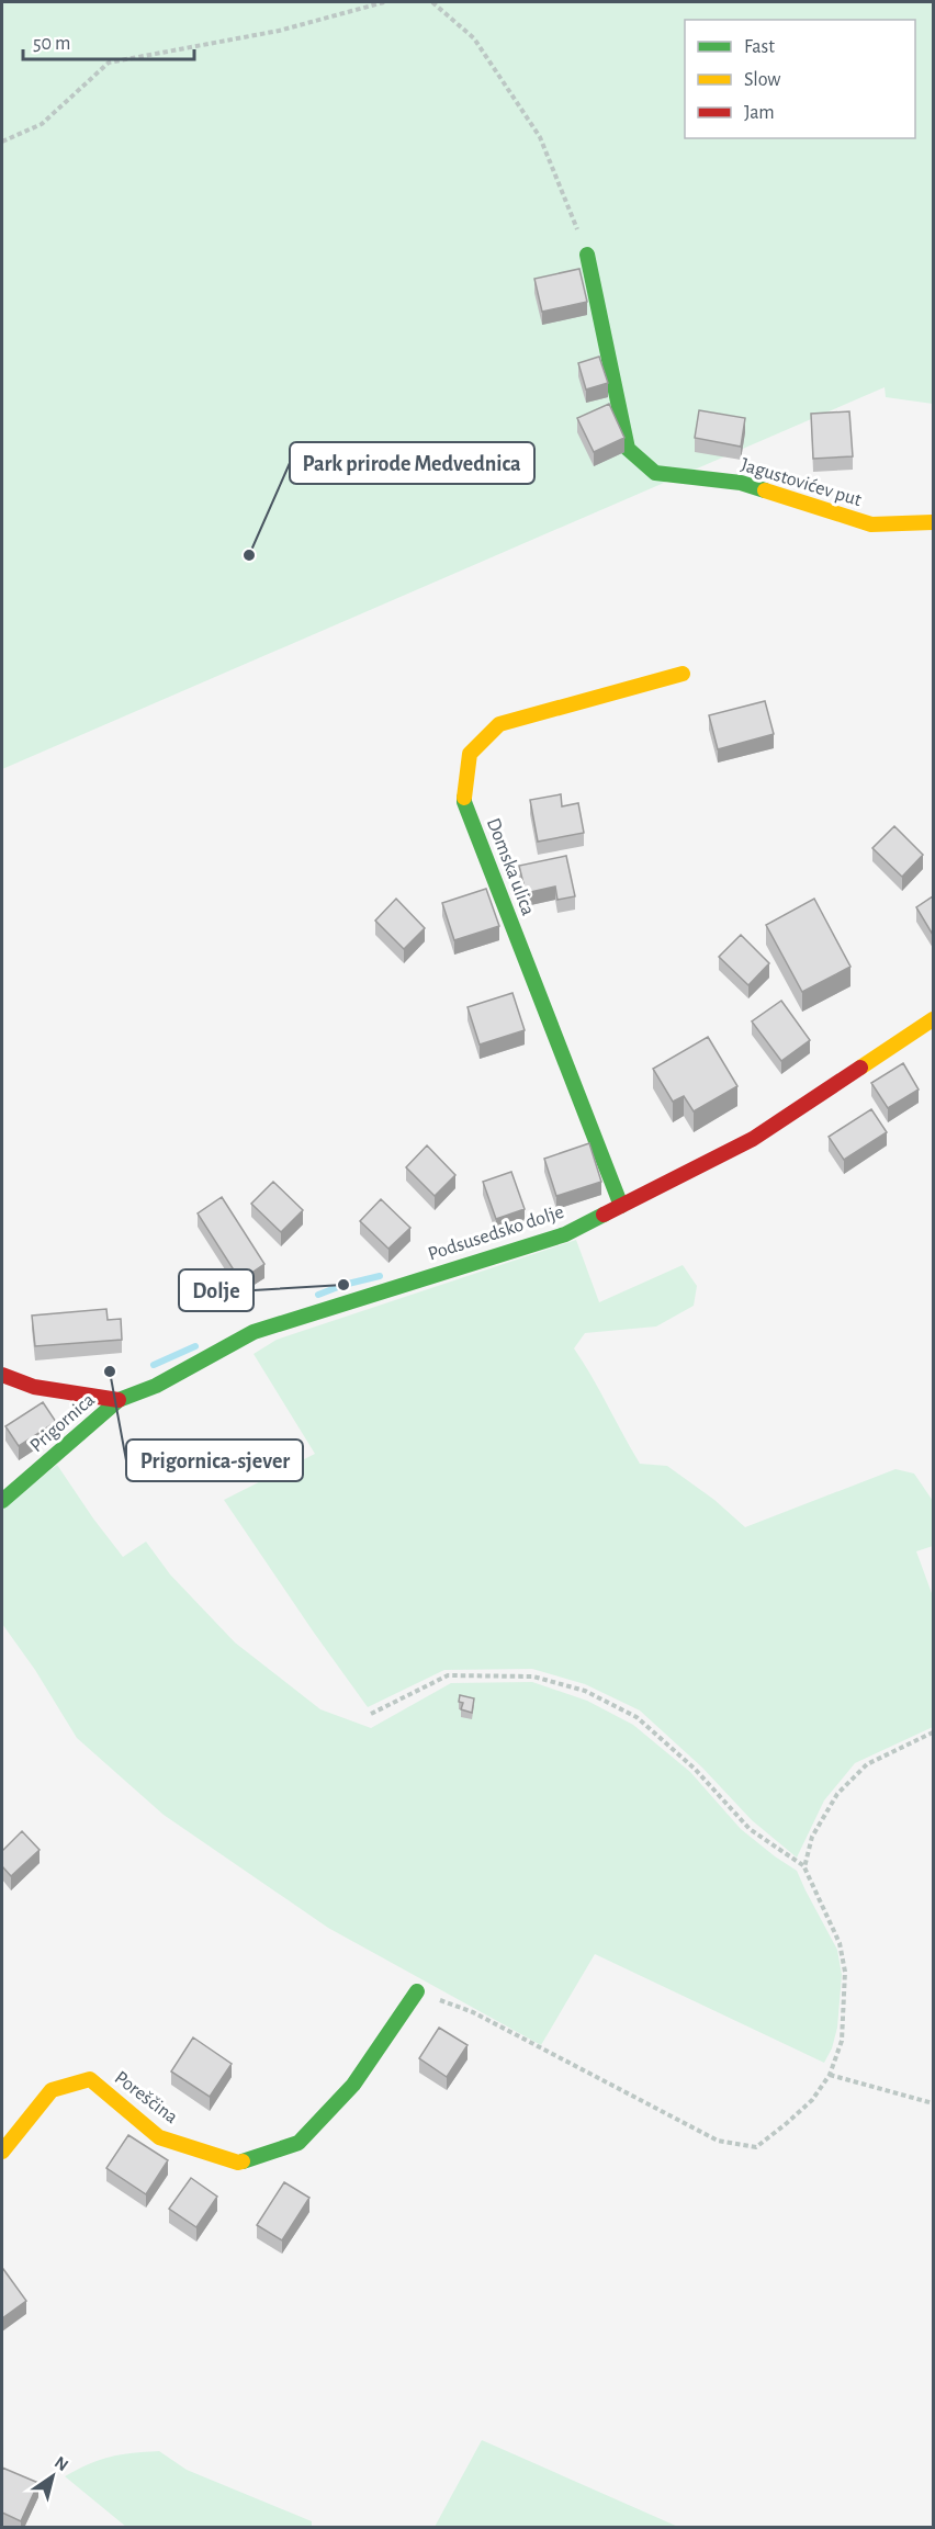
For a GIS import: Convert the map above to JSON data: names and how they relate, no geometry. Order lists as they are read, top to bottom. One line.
{"streets":{"street":["Jagustovićev put","Domska ulica","Podsusedsko dolje","Prigornica","Poreščina"]},"crossings":[["Domska ulica","Podsusedsko dolje"],["Podsusedsko dolje","Prigornica"]],"places":["Park prirode Medvednica","Dolje","Prigornica-sjever"],"legend":["Fast","Slow","Jam"],"scale_bar":"50 m","north":"top right"}
